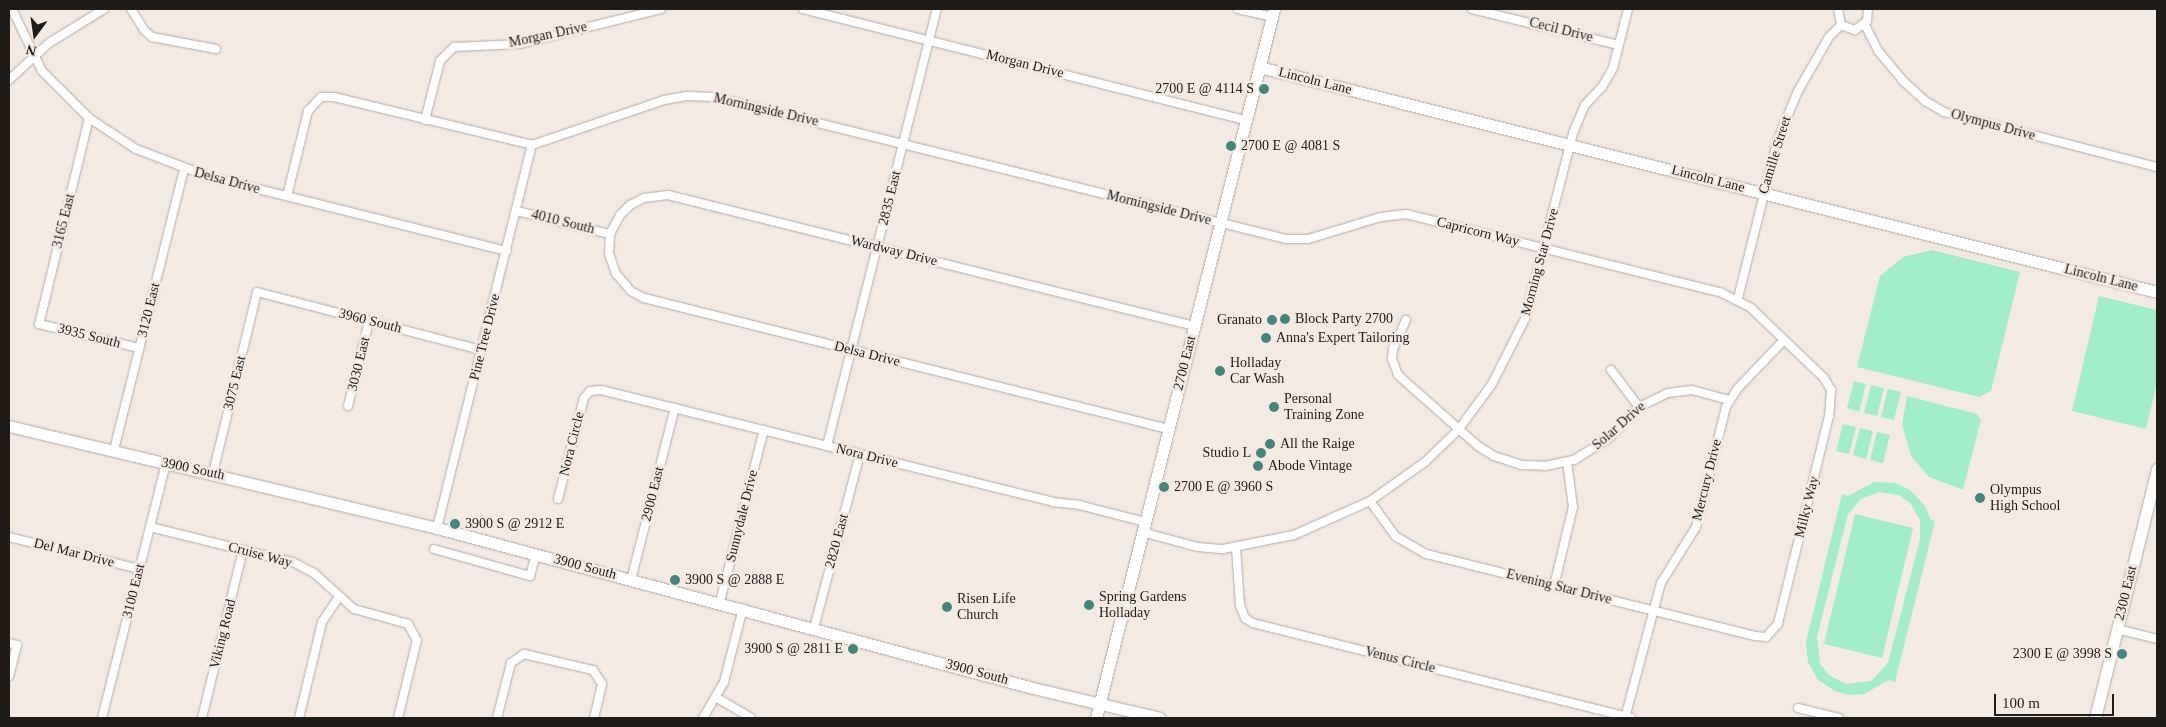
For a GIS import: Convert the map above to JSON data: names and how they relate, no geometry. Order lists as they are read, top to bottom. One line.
{"streets":{"street":["Cecil Drive","Morgan Drive","Lincoln Lane","Morningside Drive","Olympus Drive","Camille Street","Delsa Drive","2835 East","3165 East","4010 South","Capricorn Way","Wardway Drive","Morning Star Drive","3120 East","3960 South","3935 South","Pine Tree Drive","2700 East","3030 East","3075 East","Solar Drive","Nora Circle","Nora Drive","3900 South","Mercury Drive","2900 East","Milky Way","Sunnydale Drive","2820 East","Del Mar Drive","Cruise Way","Evening Star Drive","3100 East","2300 East","Viking Road","Venus Circle"]},"crossings":[["Cecil Drive","Morning Star Drive"],["Morgan Drive","2835 East"],["Morgan Drive","2700 East"],["Lincoln Lane","Camille Street"],["Lincoln Lane","Morning Star Drive"],["Lincoln Lane","2700 East"],["Morningside Drive","2835 East"],["Morningside Drive","Capricorn Way"],["Morningside Drive","Pine Tree Drive"],["Morningside Drive","2700 East"],["Camille Street","Capricorn Way"],["Delsa Drive","2835 East"],["Delsa Drive","3165 East"],["Delsa Drive","4010 South"],["Delsa Drive","Wardway Drive"],["Delsa Drive","3120 East"],["Delsa Drive","Pine Tree Drive"],["Delsa Drive","2700 East"],["2835 East","Wardway Drive"],["2835 East","Nora Drive"],["3165 East","3935 South"],["4010 South","Wardway Drive"],["4010 South","Pine Tree Drive"],["Capricorn Way","Morning Star Drive"],["Capricorn Way","2700 East"],["Capricorn Way","Mercury Drive"],["Capricorn Way","Milky Way"],["Wardway Drive","2700 East"],["Morning Star Drive","2700 East"],["Morning Star Drive","Solar Drive"],["Morning Star Drive","Nora Drive"],["Morning Star Drive","Evening Star Drive"],["Morning Star Drive","Venus Circle"],["3120 East","3935 South"],["3120 East","3900 South"],["3960 South","Pine Tree Drive"],["3960 South","3030 East"],["3960 South","3075 East"],["Pine Tree Drive","3900 South"],["2700 East","Nora Drive"],["2700 East","3900 South"],["3075 East","3900 South"],["Solar Drive","Mercury Drive"],["Nora Circle","Nora Drive"],["Nora Drive","2900 East"],["Nora Drive","Sunnydale Drive"],["Nora Drive","2820 East"],["3900 South","2900 East"],["3900 South","Sunnydale Drive"],["3900 South","2820 East"],["3900 South","3100 East"],["Mercury Drive","Evening Star Drive"],["Mercury Drive","Venus Circle"],["Milky Way","Evening Star Drive"],["Del Mar Drive","3100 East"],["Cruise Way","3100 East"],["Cruise Way","Viking Road"]],"places":["2700 E @ 4114 S","2700 E @ 4081 S","Block Party 2700","Granato","Anna's Expert Tailoring","Holladay Car Wash","Personal Training Zone","All the Raige","Studio L","Abode Vintage","2700 E @ 3960 S","Olympus High School","3900 S @ 2912 E","3900 S @ 2888 E","Spring Gardens Holladay","Risen Life Church","3900 S @ 2811 E","2300 E @ 3998 S"],"scale_bar":"100 m","north":"bottom"}
